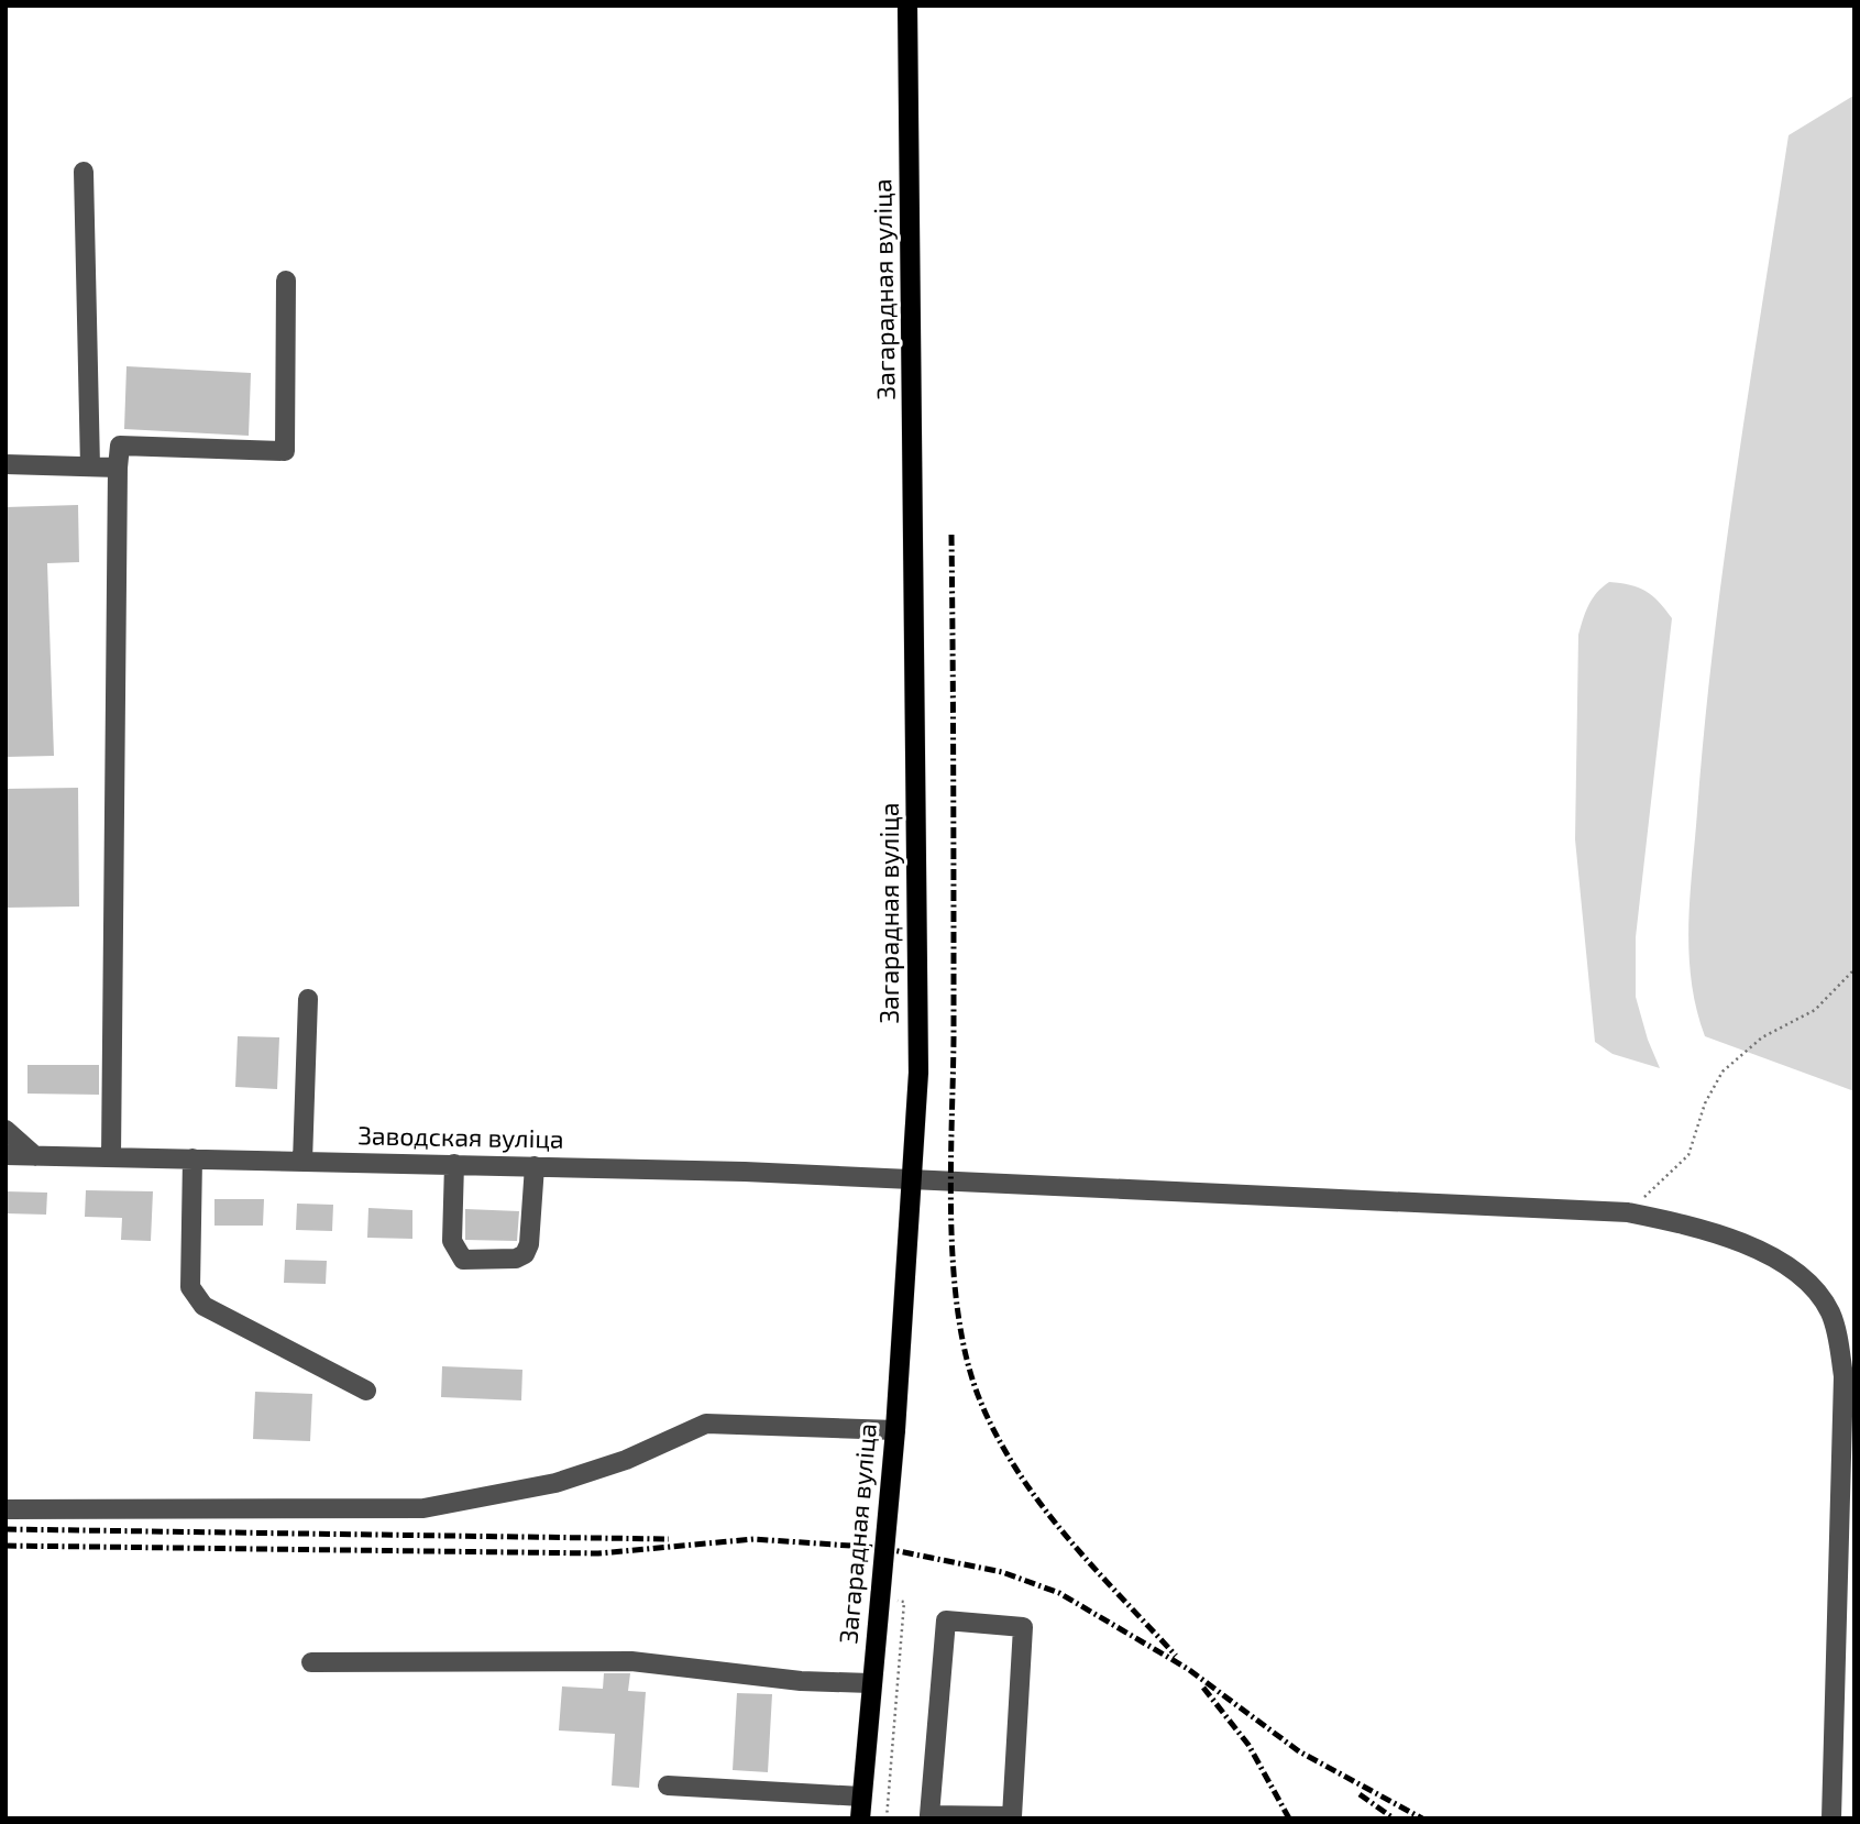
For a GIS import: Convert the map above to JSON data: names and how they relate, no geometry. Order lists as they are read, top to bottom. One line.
{"streets":{"main road":["Загарадная вуліца"],"street":["Заводская вуліца"]},"crossings":[["Загарадная вуліца","Заводская вуліца"]]}
